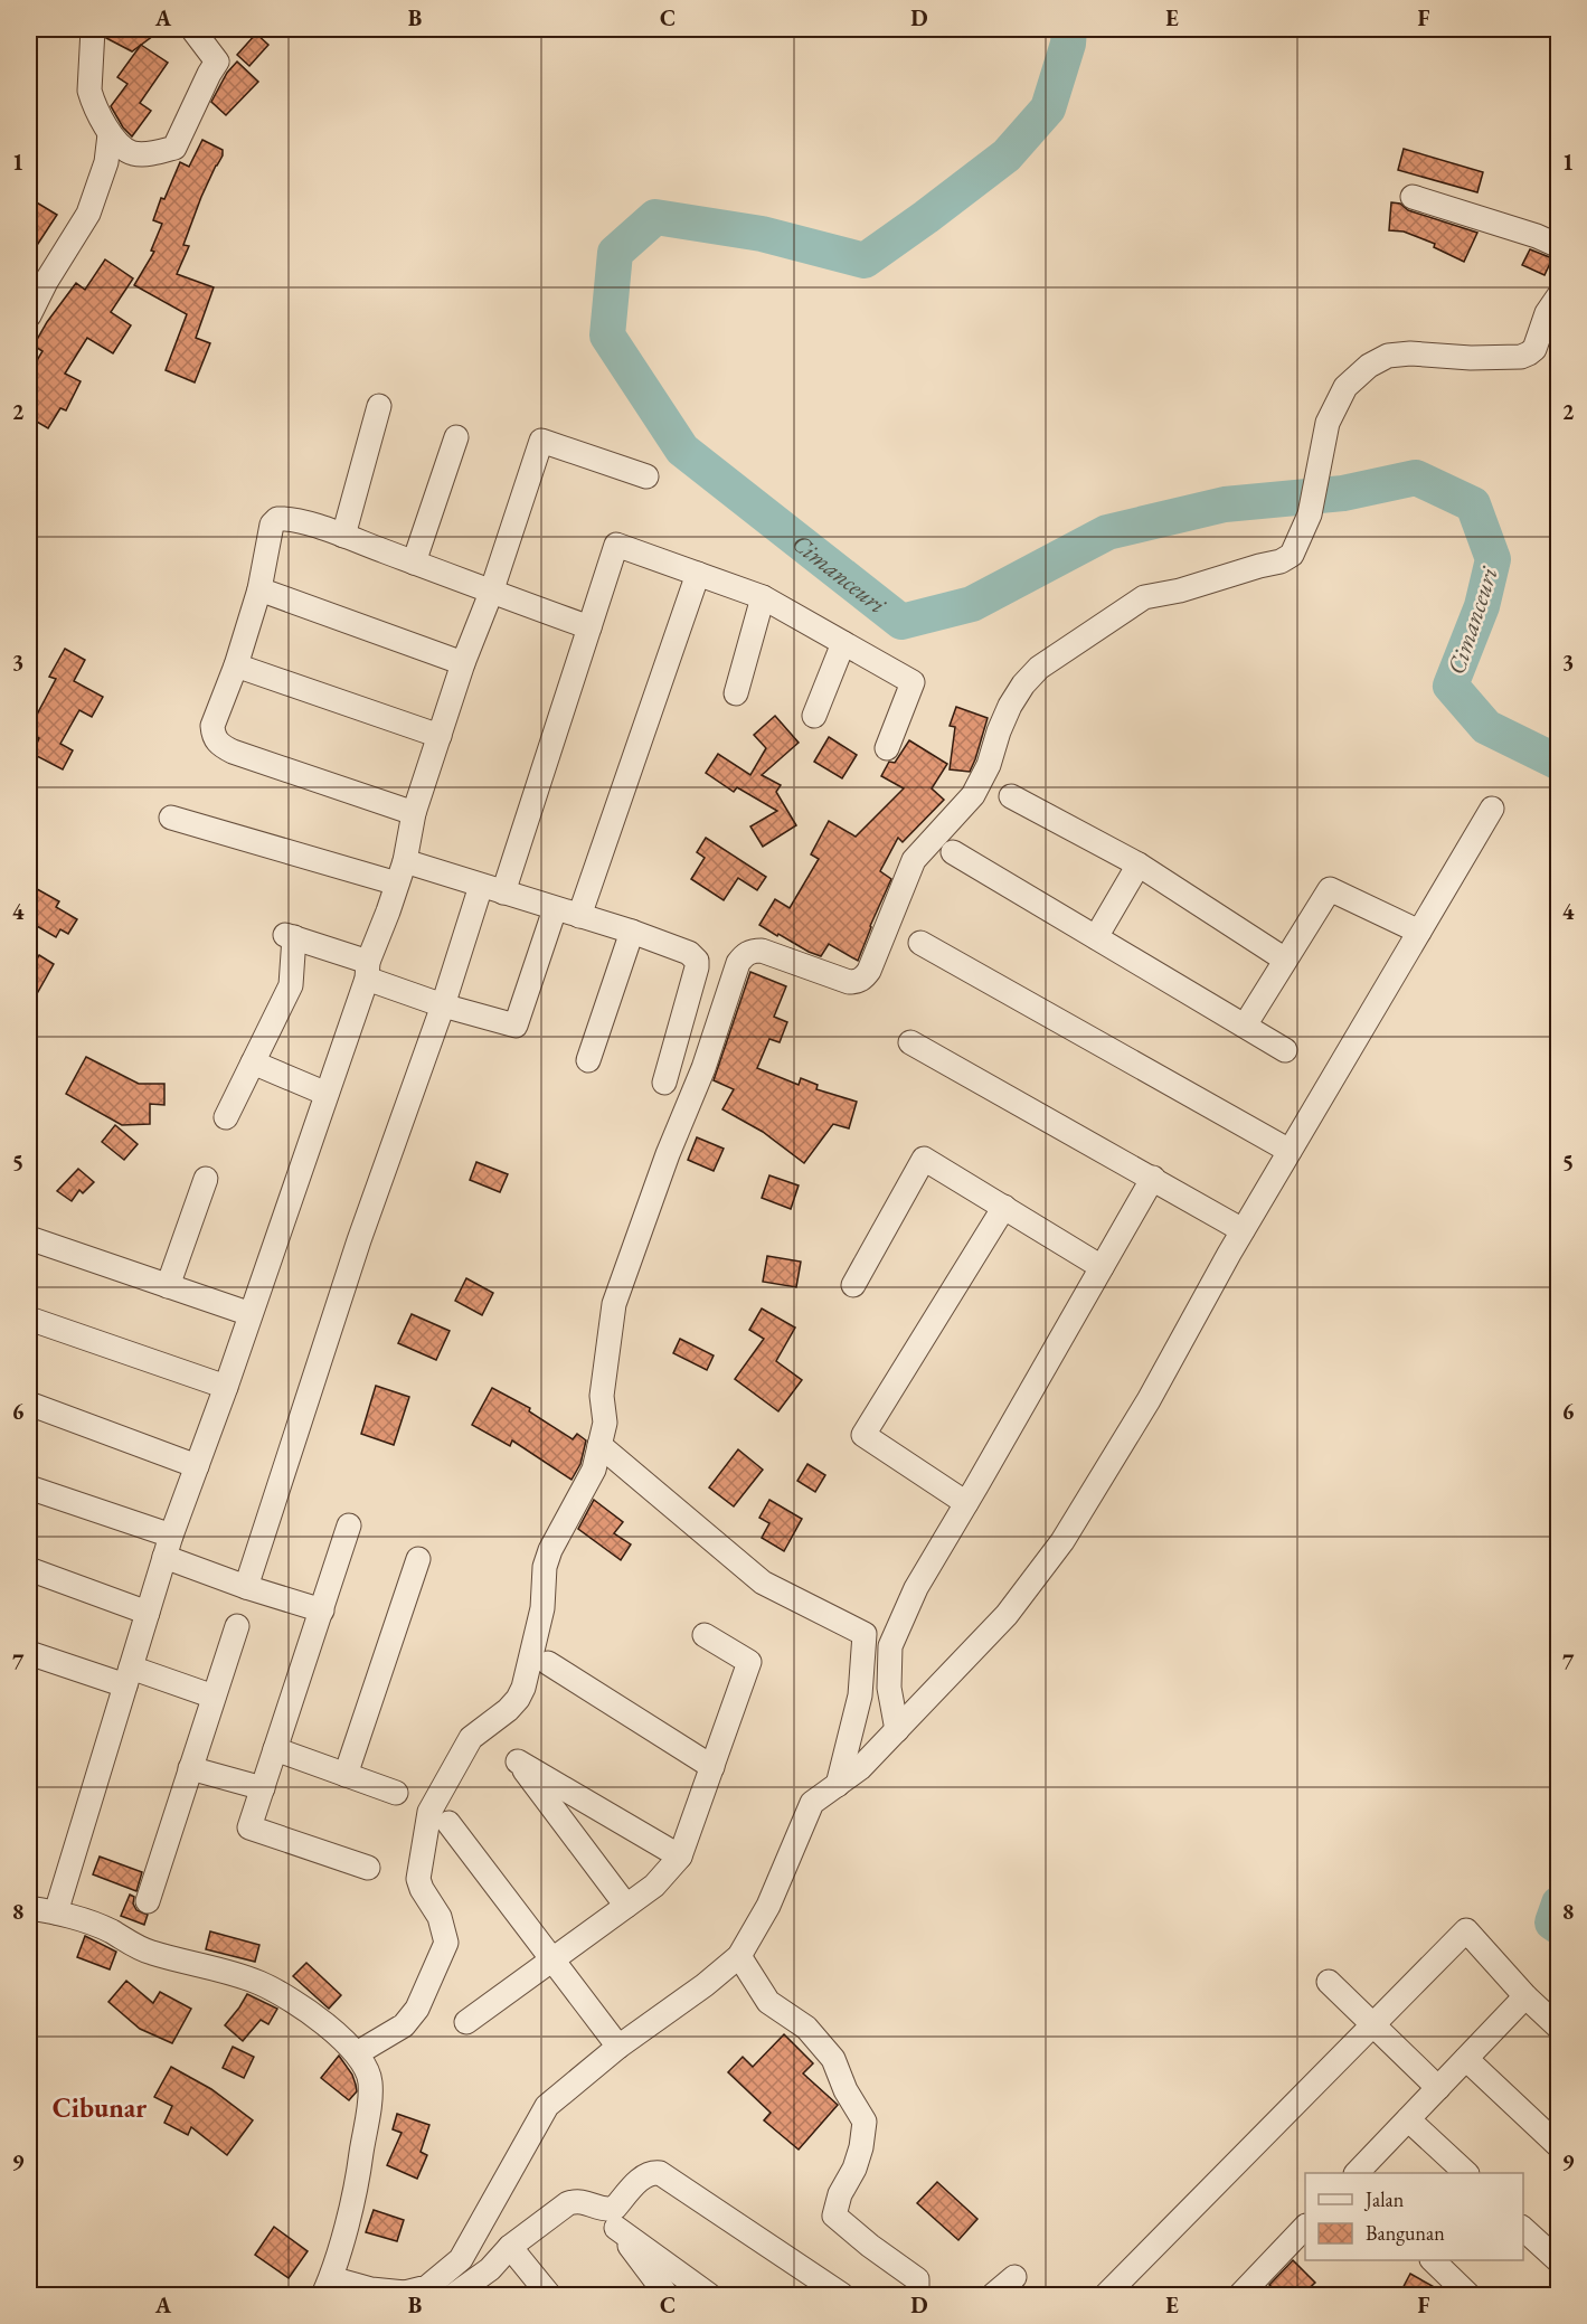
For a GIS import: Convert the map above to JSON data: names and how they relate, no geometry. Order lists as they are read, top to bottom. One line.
{"districts":["Cibunar"],"water":["Cimanceuri"],"legend":["Jalan","Bangunan"],"grid":{"columns":["A","B","C","D","E","F"],"rows":["1","2","3","4","5","6","7","8","9"]}}
